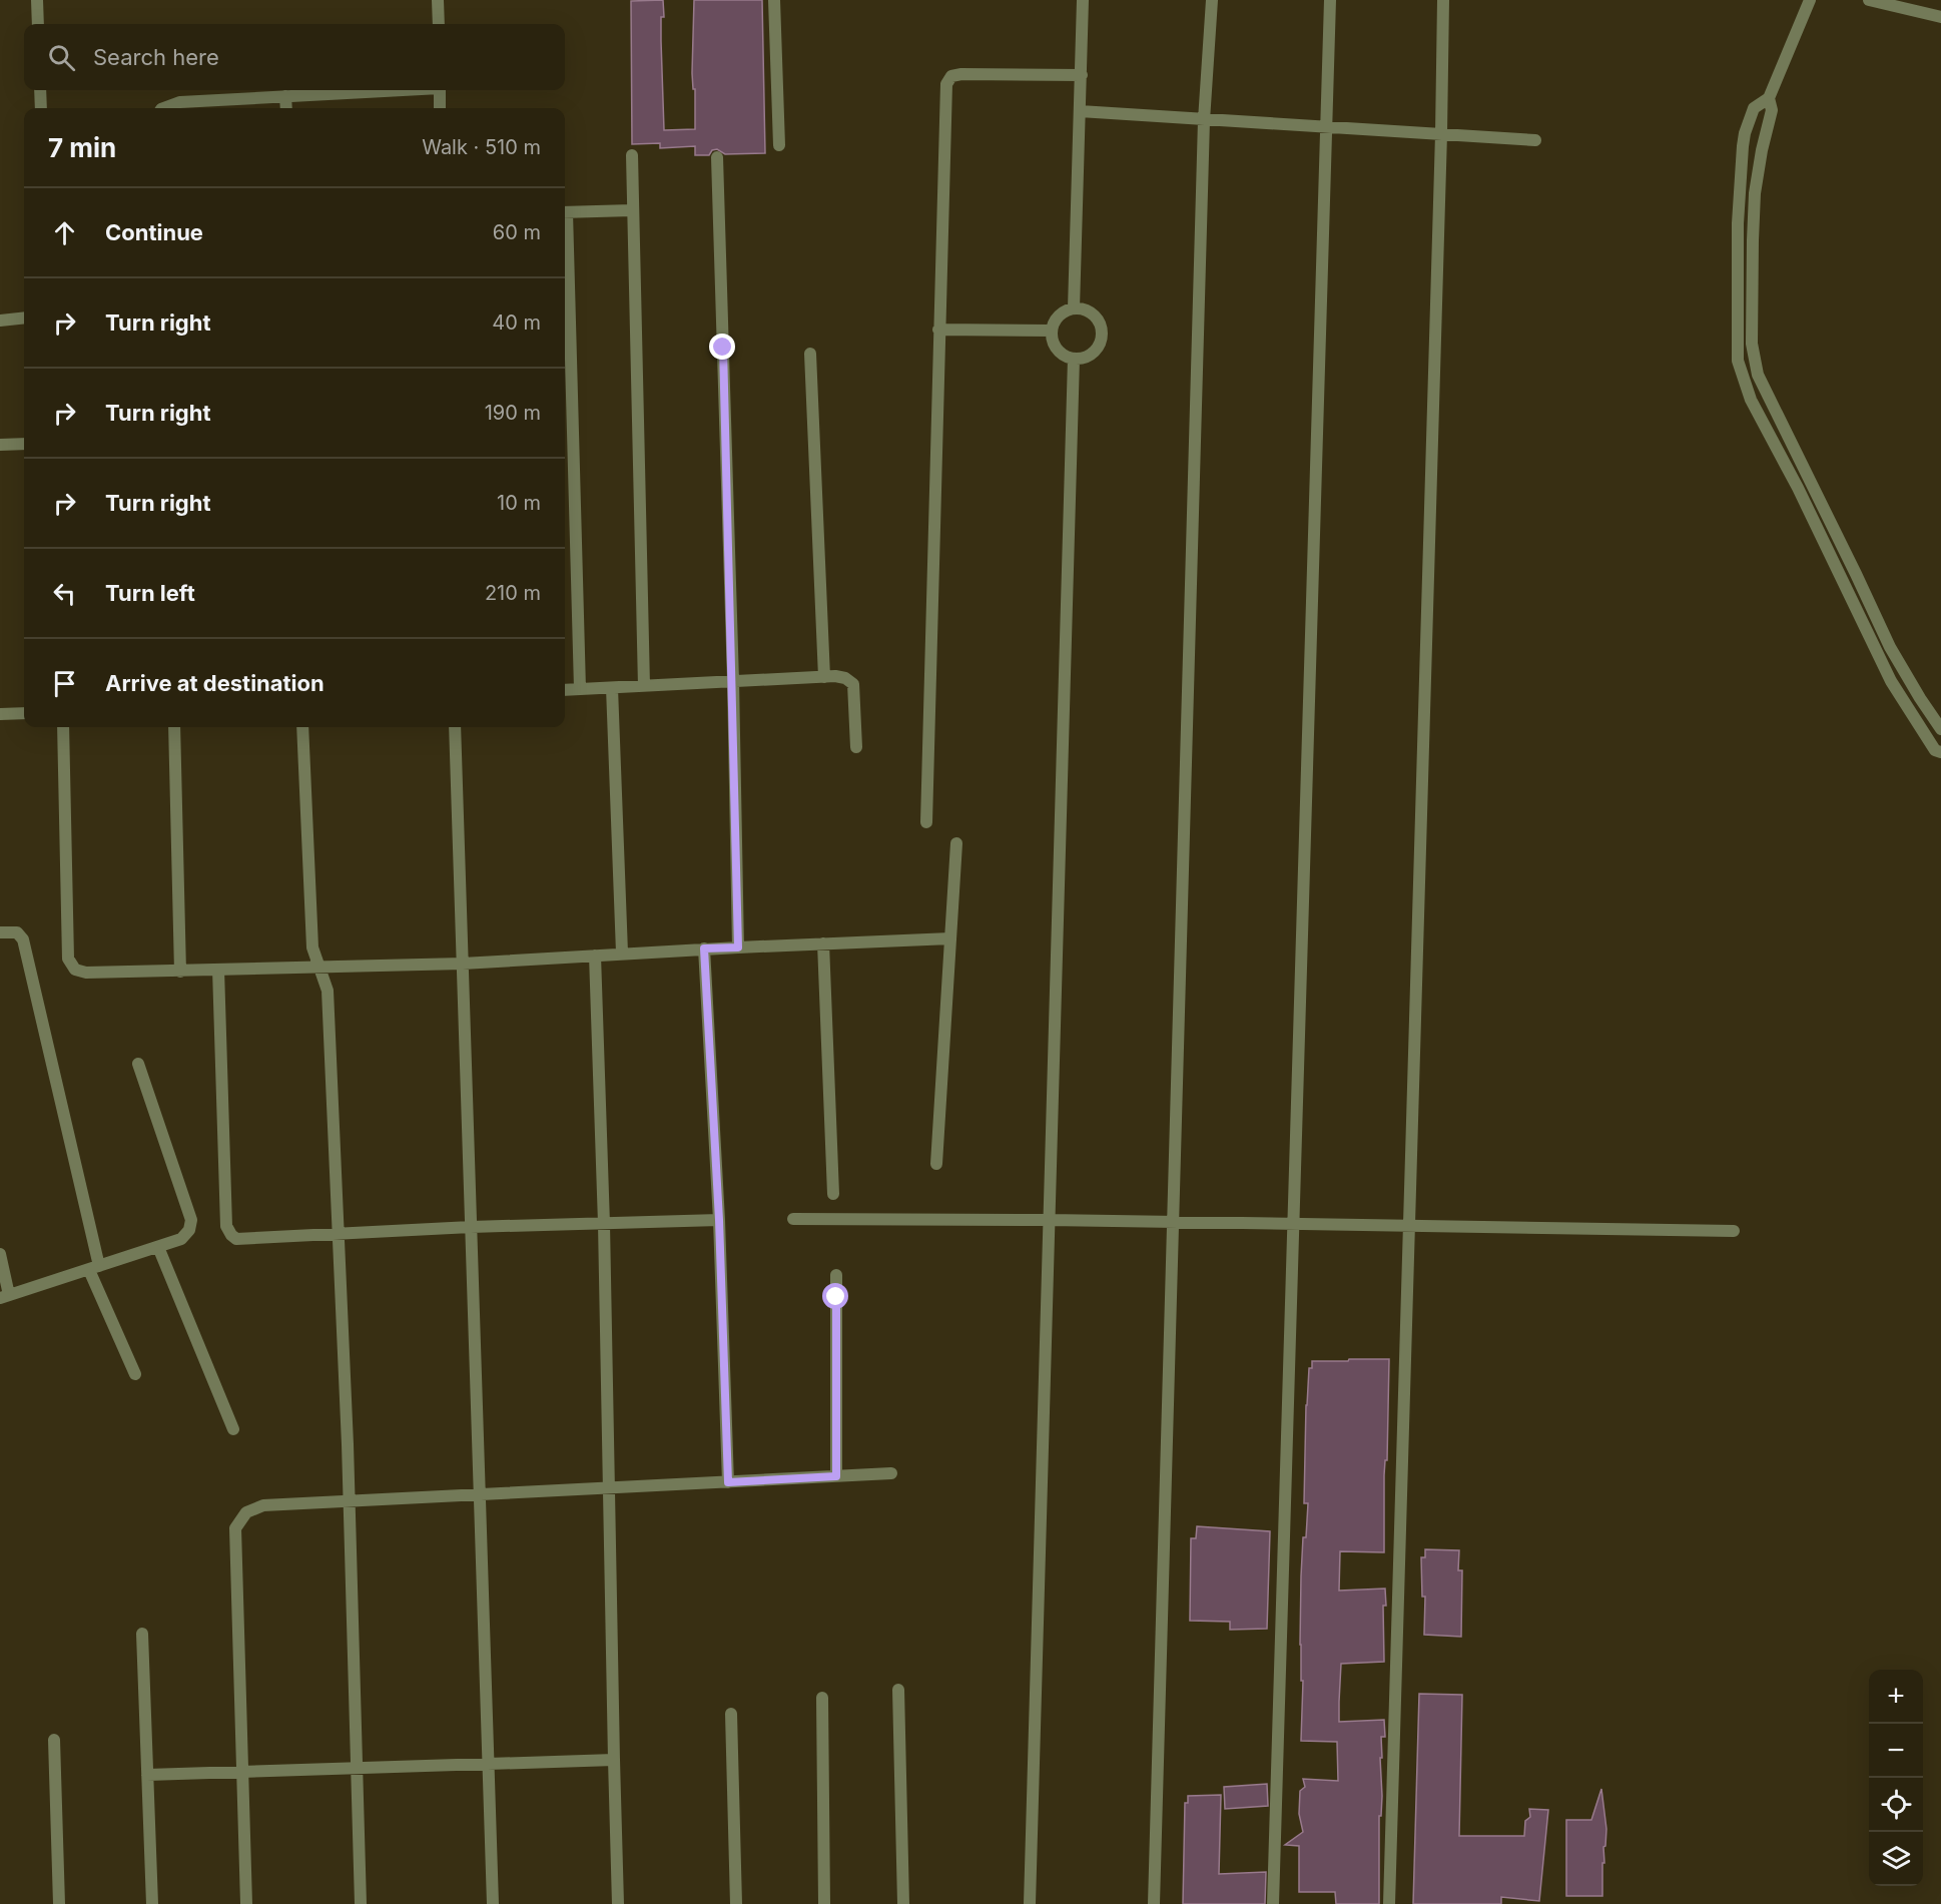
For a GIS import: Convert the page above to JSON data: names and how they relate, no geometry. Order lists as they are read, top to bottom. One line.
{"page":{"search":"Search here","heading":["7 min","Walk · 510 m"],"list":[["Continue","60 m"],["Turn right","40 m"],["Turn right","190 m"],["Turn right","10 m"],["Turn left","210 m"],"Arrive at destination"],"map_buttons":["+","−"]}}
